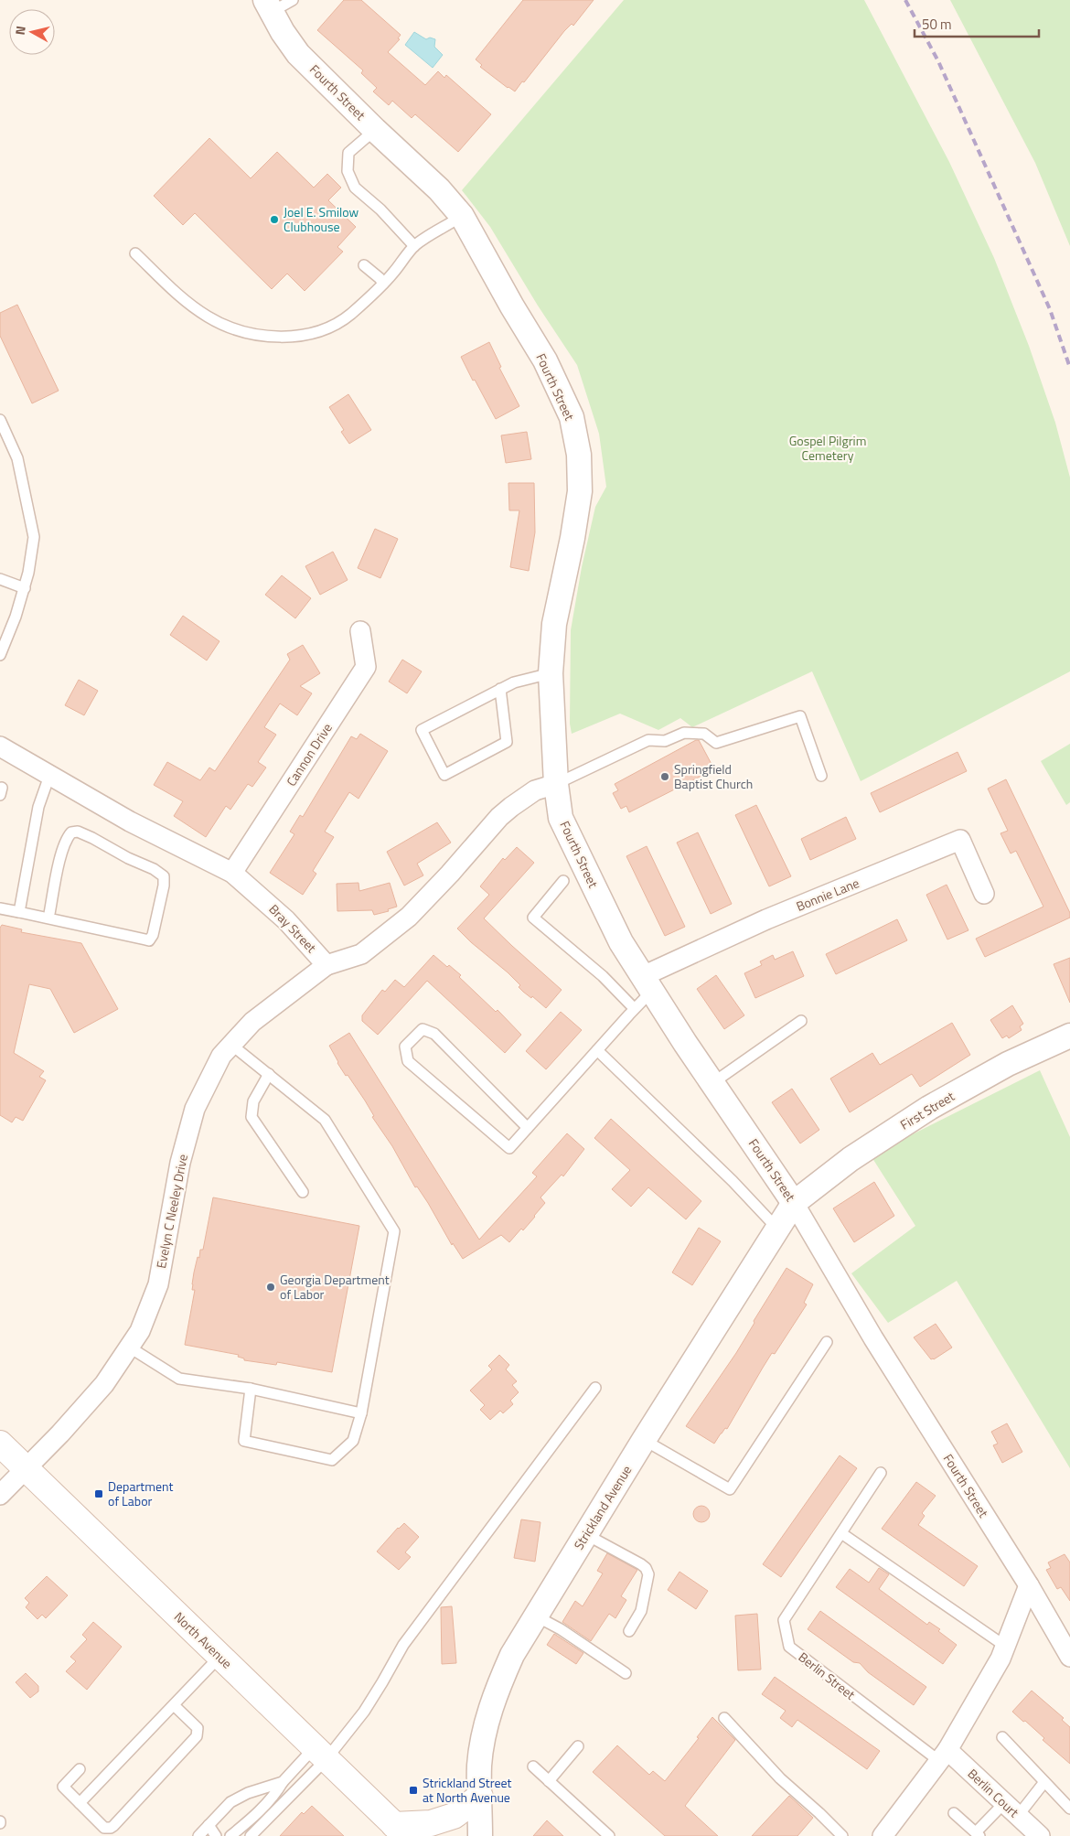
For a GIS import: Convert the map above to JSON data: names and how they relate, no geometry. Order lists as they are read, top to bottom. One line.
{"streets":{"main road":["North Avenue"],"street":["Fourth Street","Cannon Drive","Bonnie Lane","Bray Street","First Street","Evelyn C Neeley Drive","Strickland Avenue","Berlin Court"],"lane":["Berlin Street"]},"crossings":[["Fourth Street","Bonnie Lane"],["Fourth Street","First Street"],["Fourth Street","Strickland Avenue"],["Cannon Drive","Bray Street"],["Bray Street","Evelyn C Neeley Drive"],["First Street","Strickland Avenue"],["Evelyn C Neeley Drive","North Avenue"],["Berlin Street","Berlin Court"]],"parks":["Gospel Pilgrim Cemetery"],"places":{"other":["Joel E. Smilow Clubhouse","Springfield Baptist Church","Georgia Department of Labor"],"transit":["Department of Labor","Strickland Street at North Avenue"]},"scale_bar":"50 m","north":"left"}
